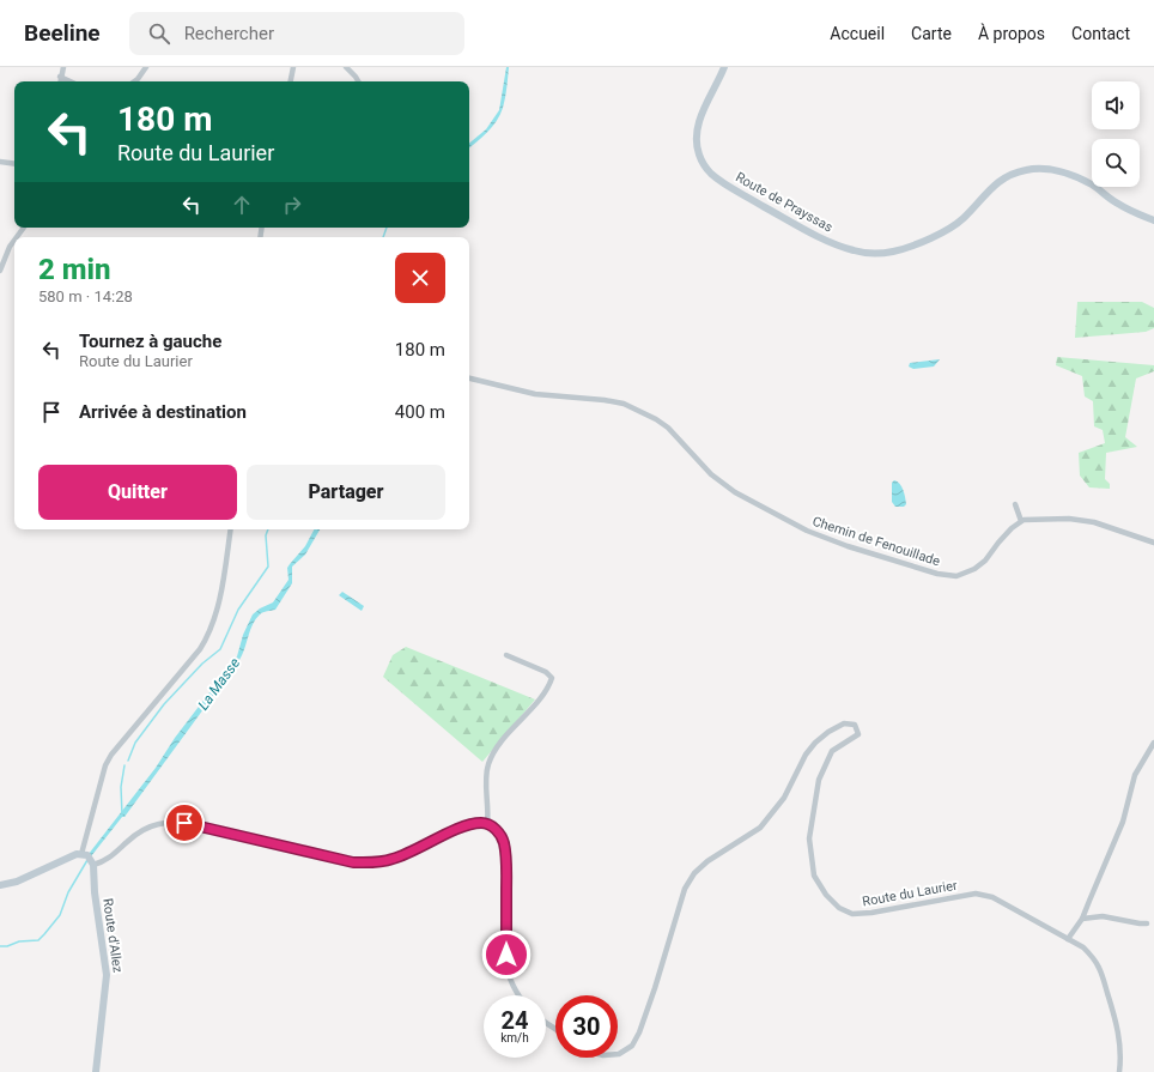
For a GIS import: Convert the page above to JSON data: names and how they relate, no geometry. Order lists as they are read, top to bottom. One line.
{"streets":{"main road":["Route de Prayssas","Route d'Allez"],"street":["Chemin de Fenouillade","Route du Laurier"]},"water":["La Masse"],"page":{"header":"Beeline","search":"Rechercher","nav":["Accueil","Carte","À propos","Contact"],"turn":["180 m","Route du Laurier"],"heading":["2 min","580 m · 14:28"],"list":[{"name":"Tournez à gauche","note":"Route du Laurier","value":"180 m"},{"name":"Arrivée à destination","value":"400 m"}],"buttons":["Quitter","Partager"],"speed":"24 km/h","limit":"30"}}
